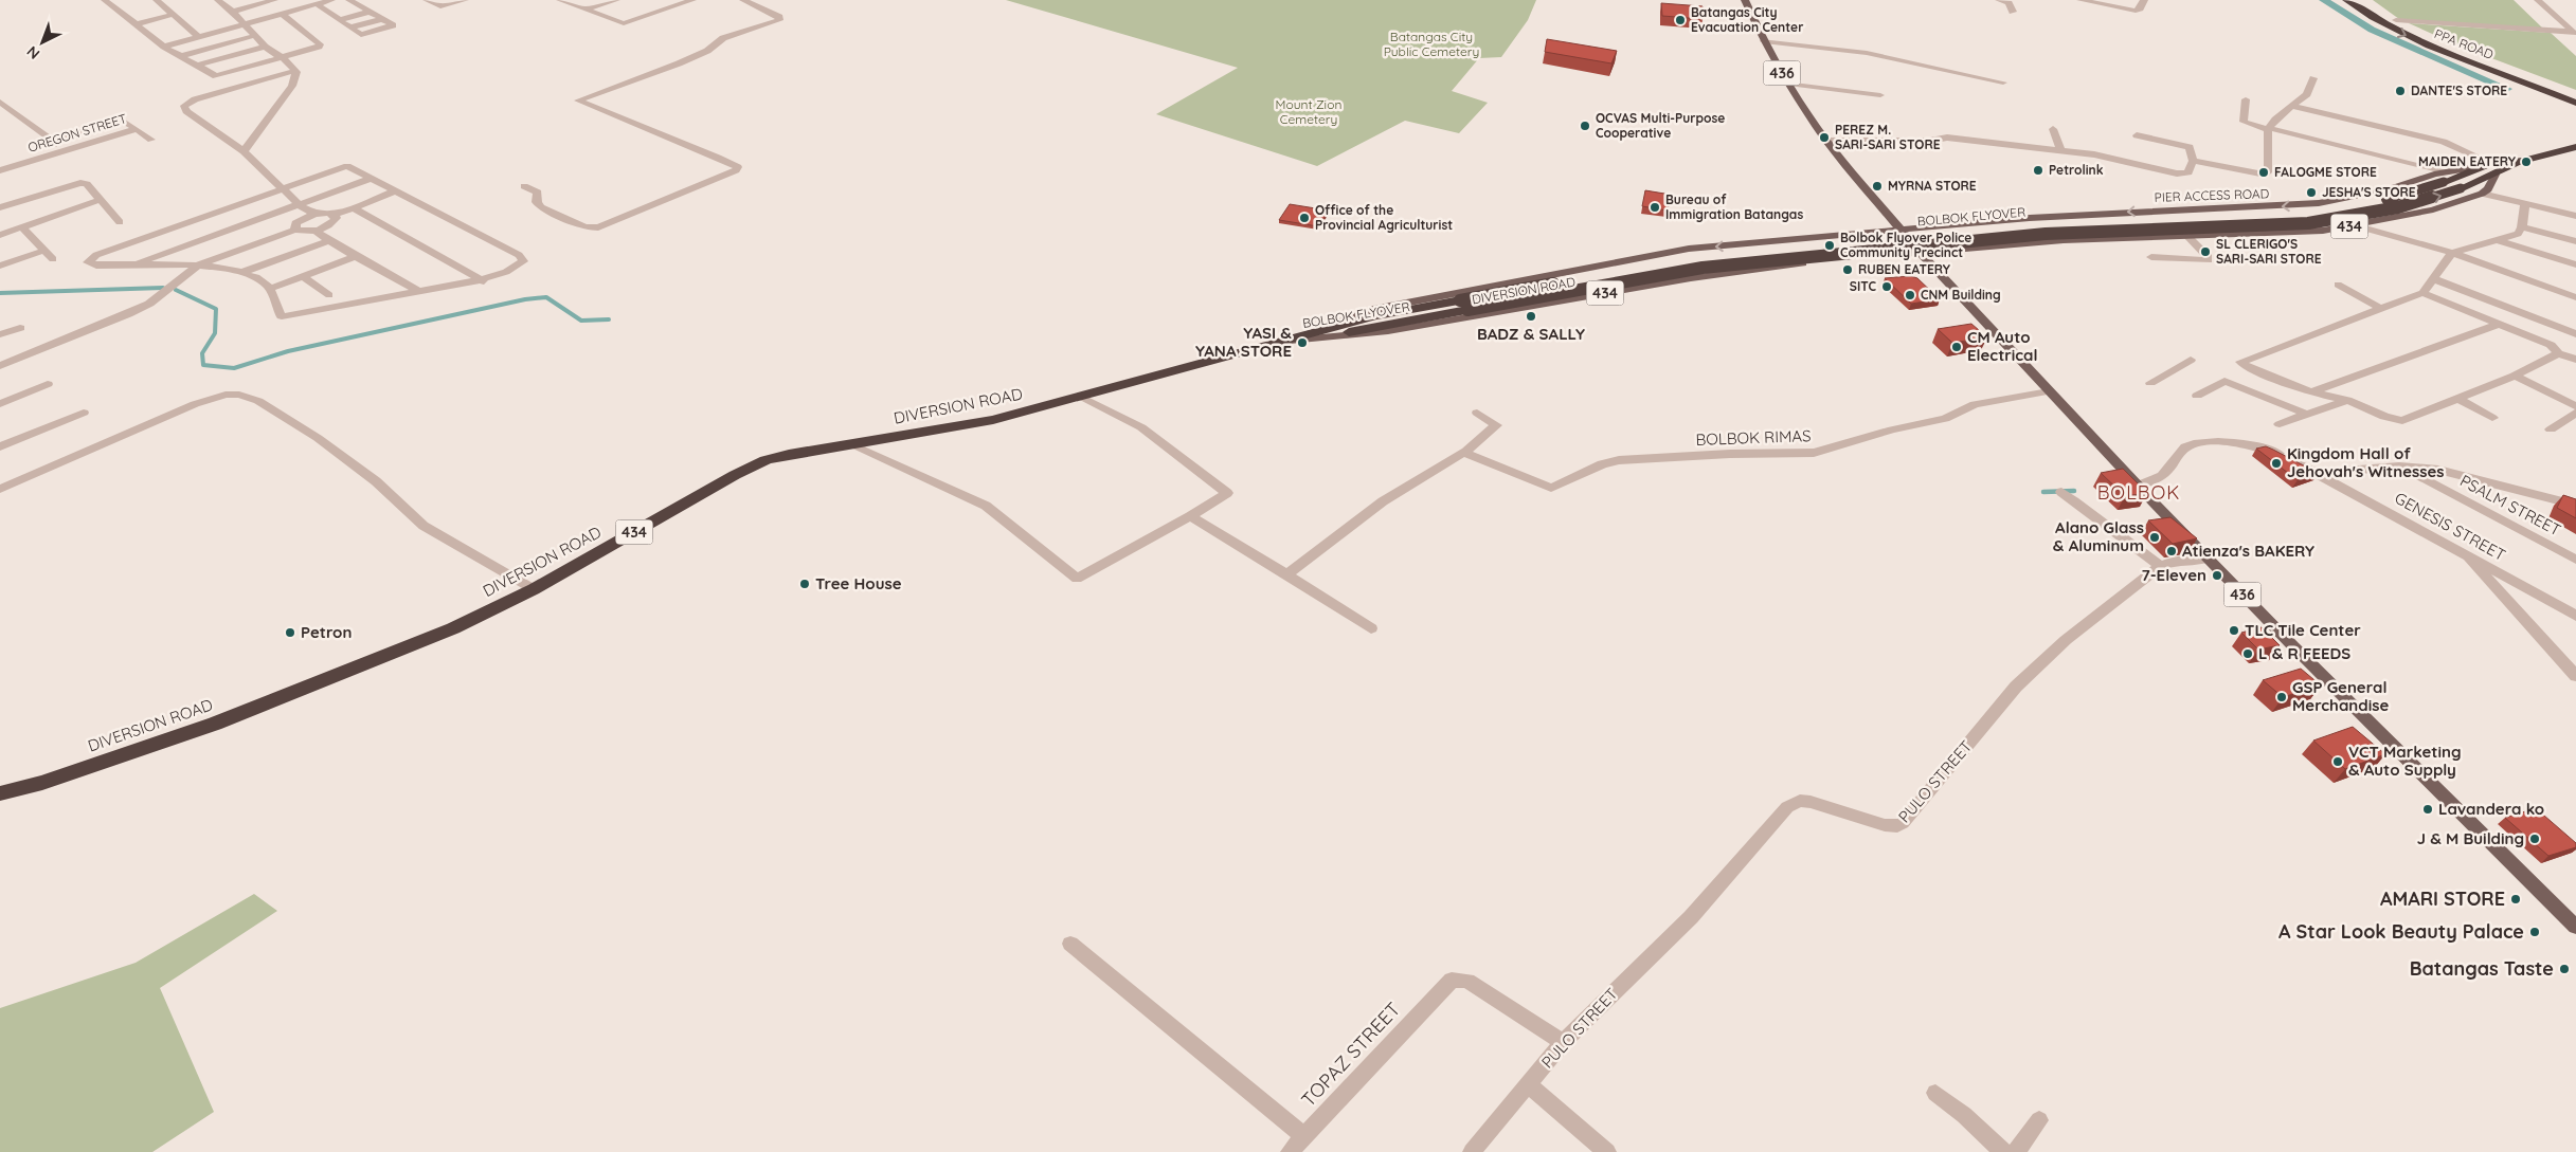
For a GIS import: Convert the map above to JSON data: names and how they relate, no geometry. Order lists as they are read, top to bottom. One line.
{"streets":{"highway":["PPA ROAD","BOLBOK FLYOVER","434","DIVERSION ROAD"],"main road":["436","PIER ACCESS ROAD"],"street":["OREGON STREET","BOLBOK RIMAS","PSALM STREET","GENESIS STREET","PULO STREET","TOPAZ STREET"]},"crossings":[["436","PIER ACCESS ROAD"],["436","434"],["436","DIVERSION ROAD"],["436","BOLBOK RIMAS"],["436","GENESIS STREET"],["436","PULO STREET"],["PIER ACCESS ROAD","BOLBOK FLYOVER"],["PIER ACCESS ROAD","DIVERSION ROAD"],["BOLBOK FLYOVER","434"],["BOLBOK FLYOVER","DIVERSION ROAD"],["434","DIVERSION ROAD"],["PULO STREET","TOPAZ STREET"]],"districts":["BOLBOK"],"parks":["Batangas City Public Cemetery","Mount Zion Cemetery"],"places":["Batangas City Evacuation Center","DANTE'S STORE","OCVAS Multi-Purpose Cooperative","PEREZ M. SARI-SARI STORE","MAIDEN EATERY","Petrolink","FALOGME STORE","MYRNA STORE","JESHA'S STORE","Bureau of Immigration Batangas","Office of the Provincial Agriculturist","Bolbok Flyover Police Community Precinct","SL CLERIGO'S SARI-SARI STORE","RUBEN EATERY","SITC","CNM Building","BADZ & SALLY","YASI & YANA STORE","CM Auto Electrical","Kingdom Hall of Jehovah's Witnesses","Alano Glass & Aluminum","Atienza's BAKERY","7-Eleven","Tree House","TLC Tile Center","Petron","L & R FEEDS","GSP General Merchandise","VCT Marketing & Auto Supply","Lavandera ko","J & M Building","AMARI STORE","A Star Look Beauty Palace","Batangas Taste"],"north":"bottom left"}
